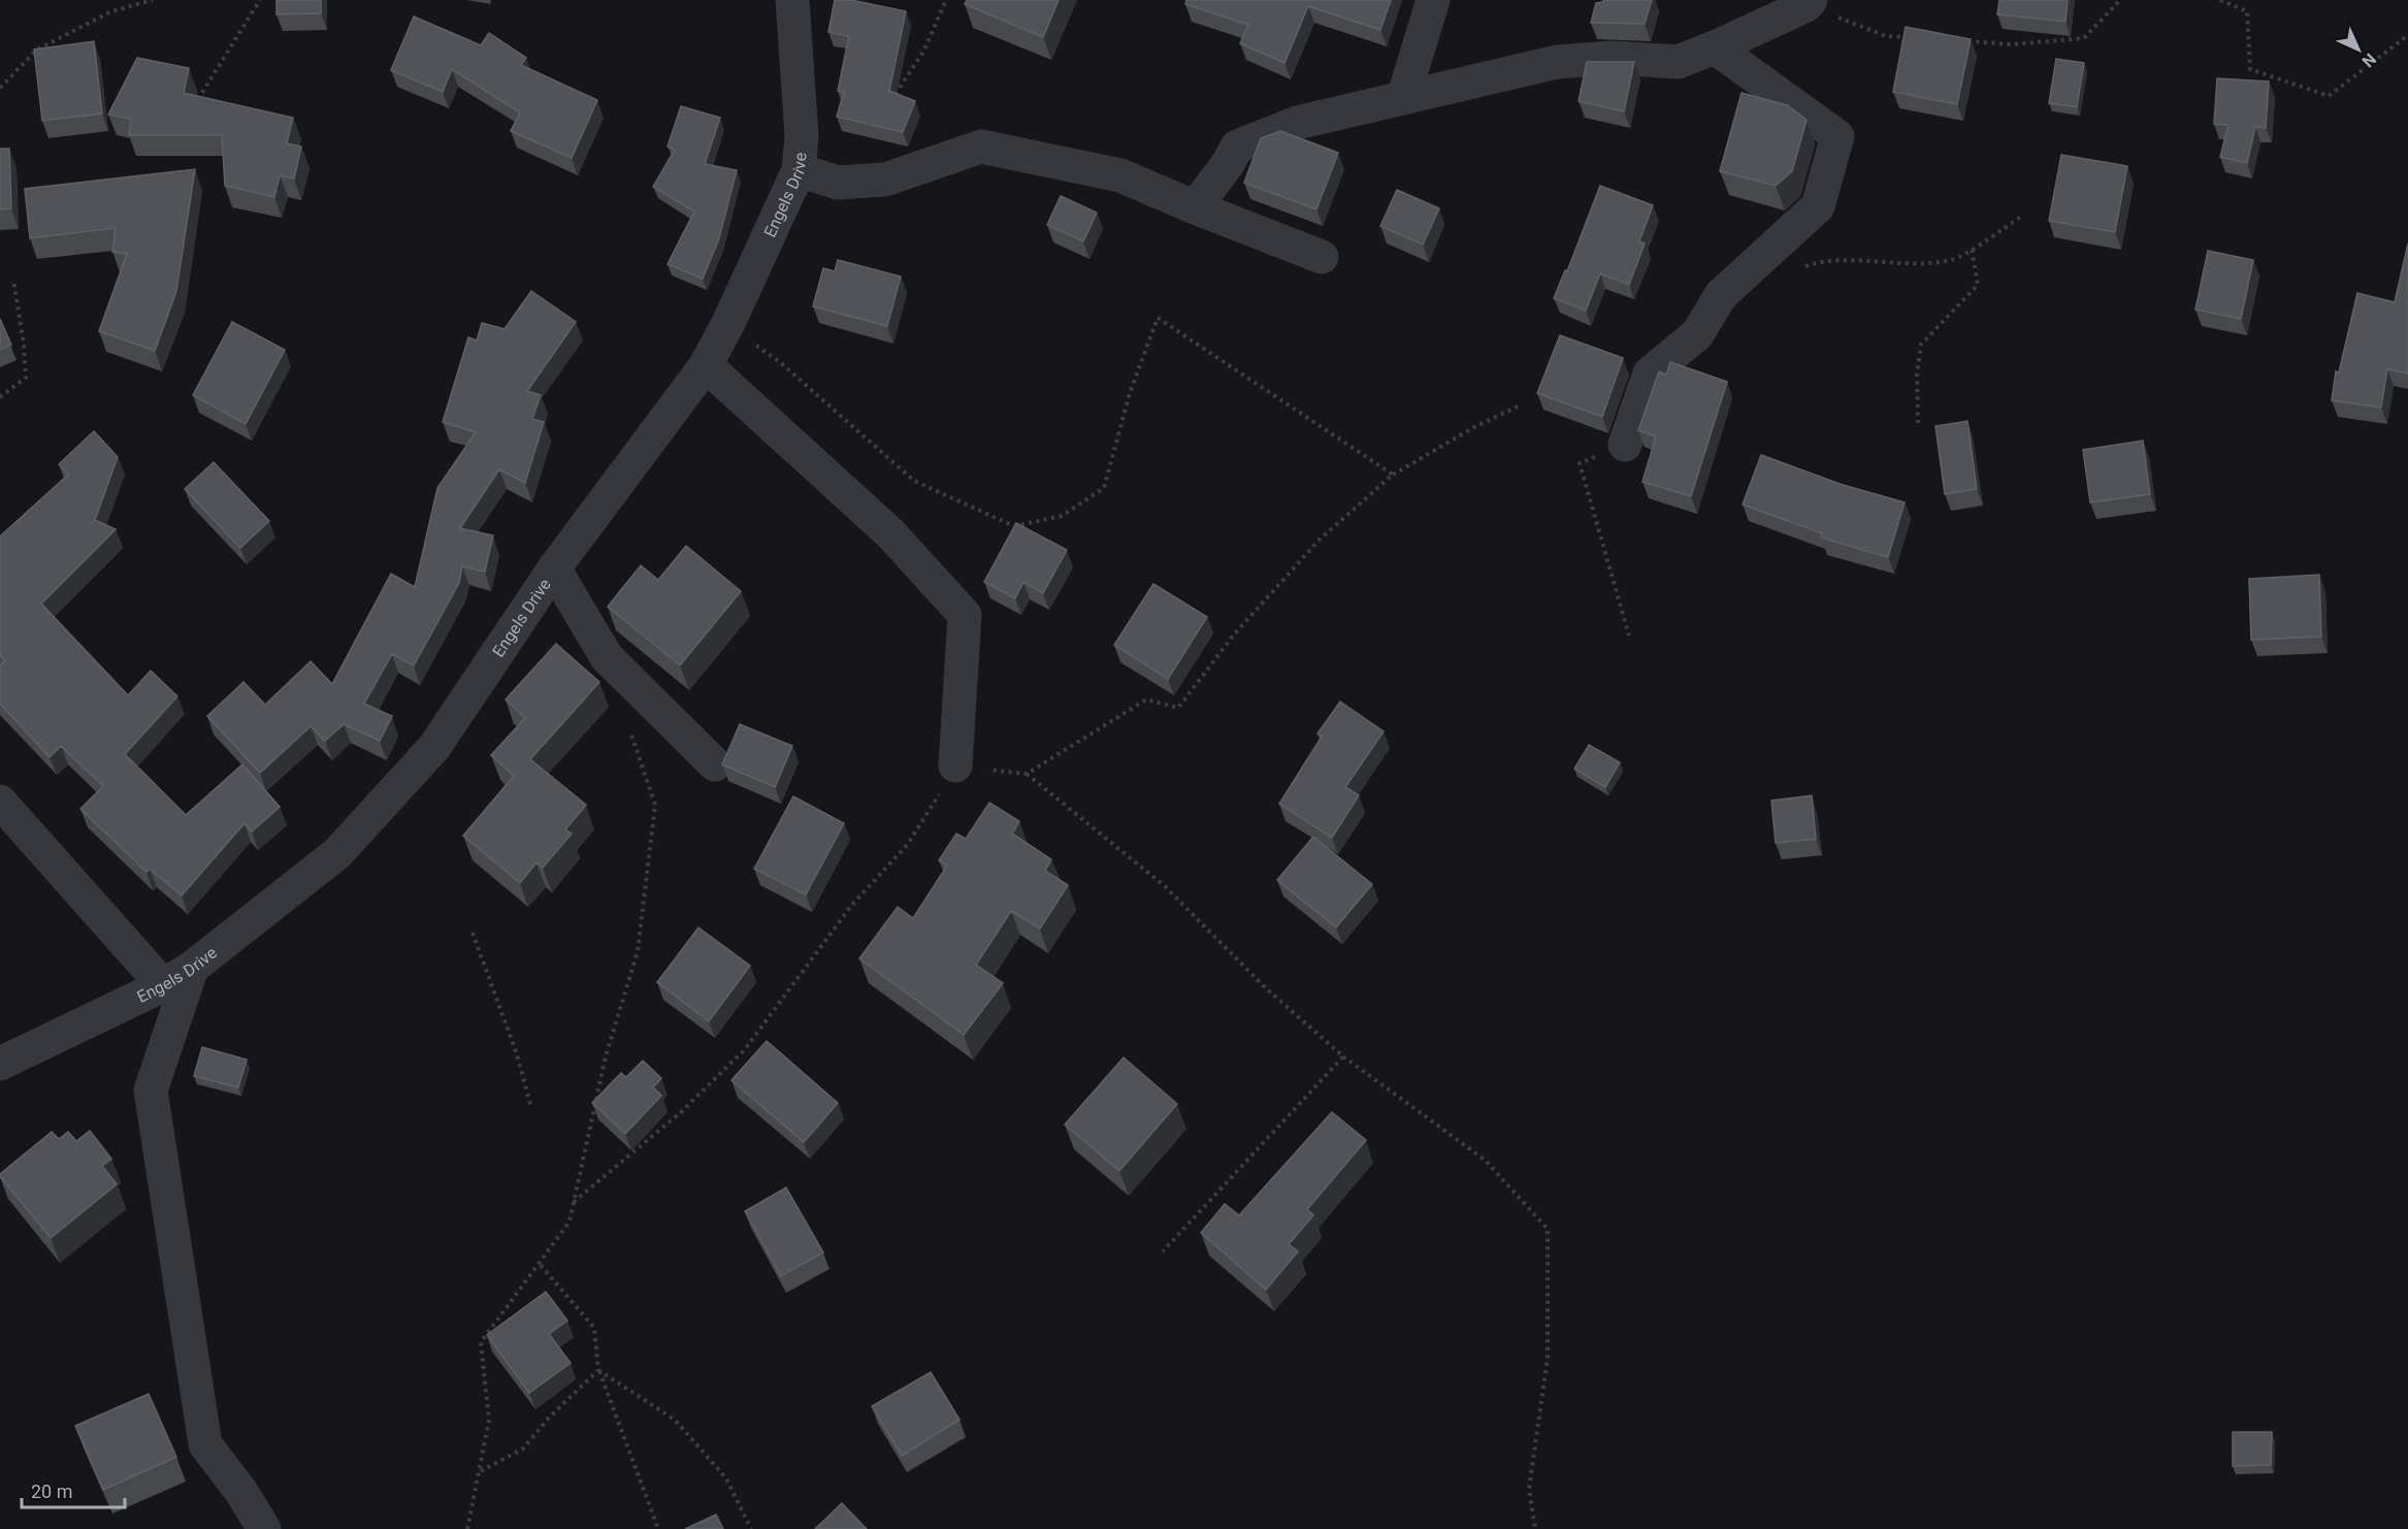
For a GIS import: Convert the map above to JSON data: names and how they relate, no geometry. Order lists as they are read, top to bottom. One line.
{"streets":{"street":["Engels Drive"]},"scale_bar":"20 m","north":"bottom right"}
